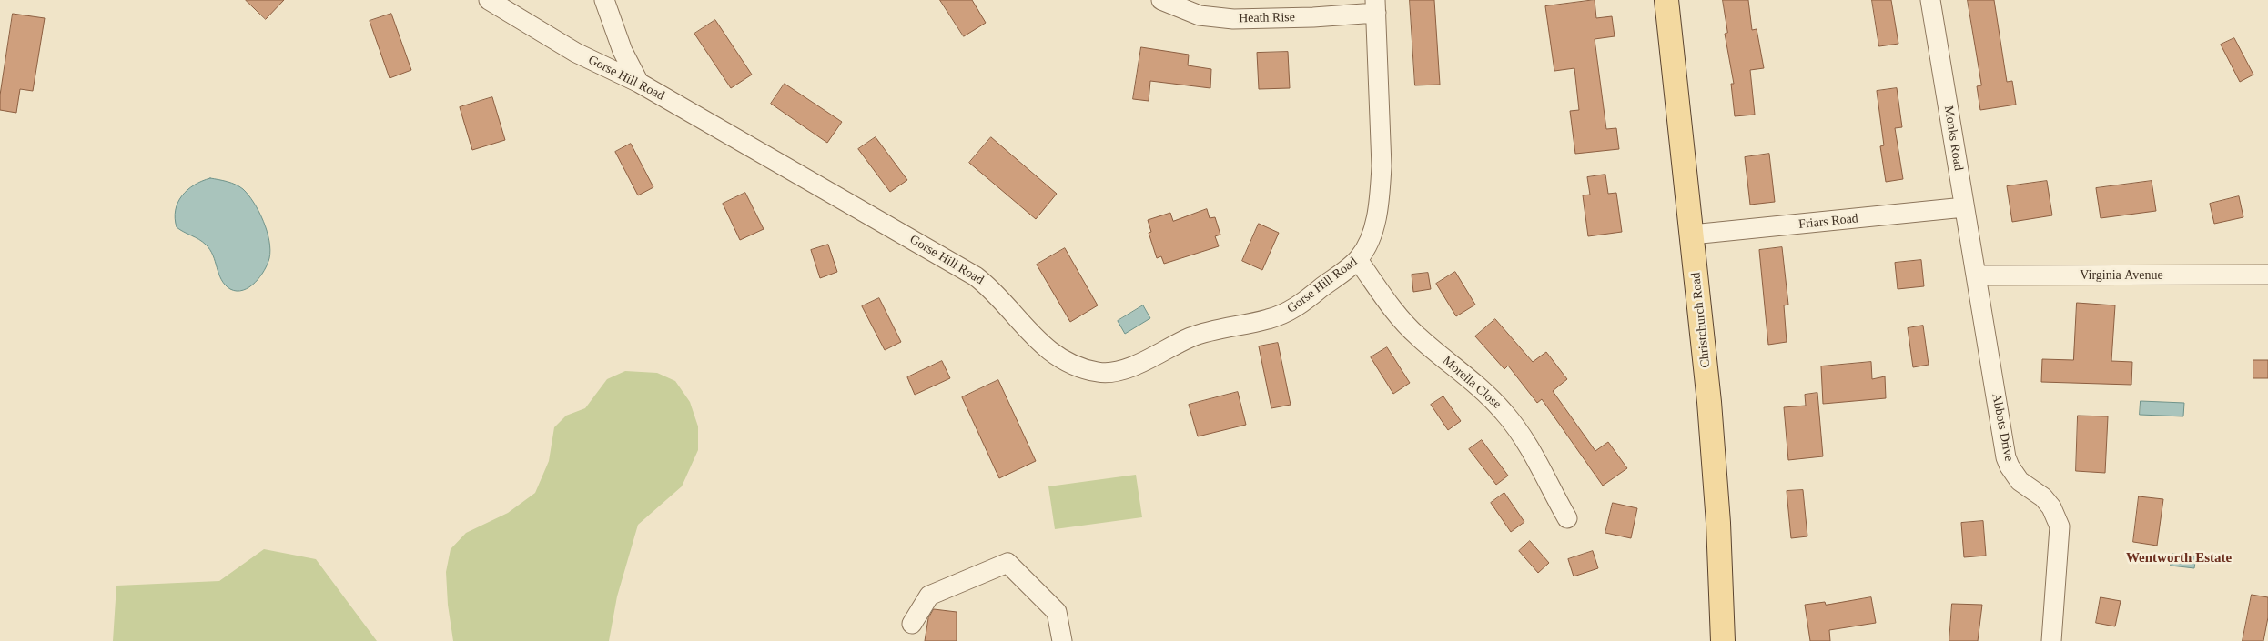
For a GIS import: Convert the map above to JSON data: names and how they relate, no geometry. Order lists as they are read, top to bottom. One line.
{"streets":{"main road":["Christchurch Road"],"street":["Heath Rise","Gorse Hill Road","Monks Road","Friars Road","Virginia Avenue","Morella Close","Abbots Drive"]},"crossings":[["Heath Rise","Gorse Hill Road"],["Gorse Hill Road","Morella Close"],["Monks Road","Friars Road"],["Monks Road","Virginia Avenue"],["Monks Road","Abbots Drive"],["Friars Road","Christchurch Road"],["Virginia Avenue","Abbots Drive"]],"districts":["Wentworth Estate"]}
